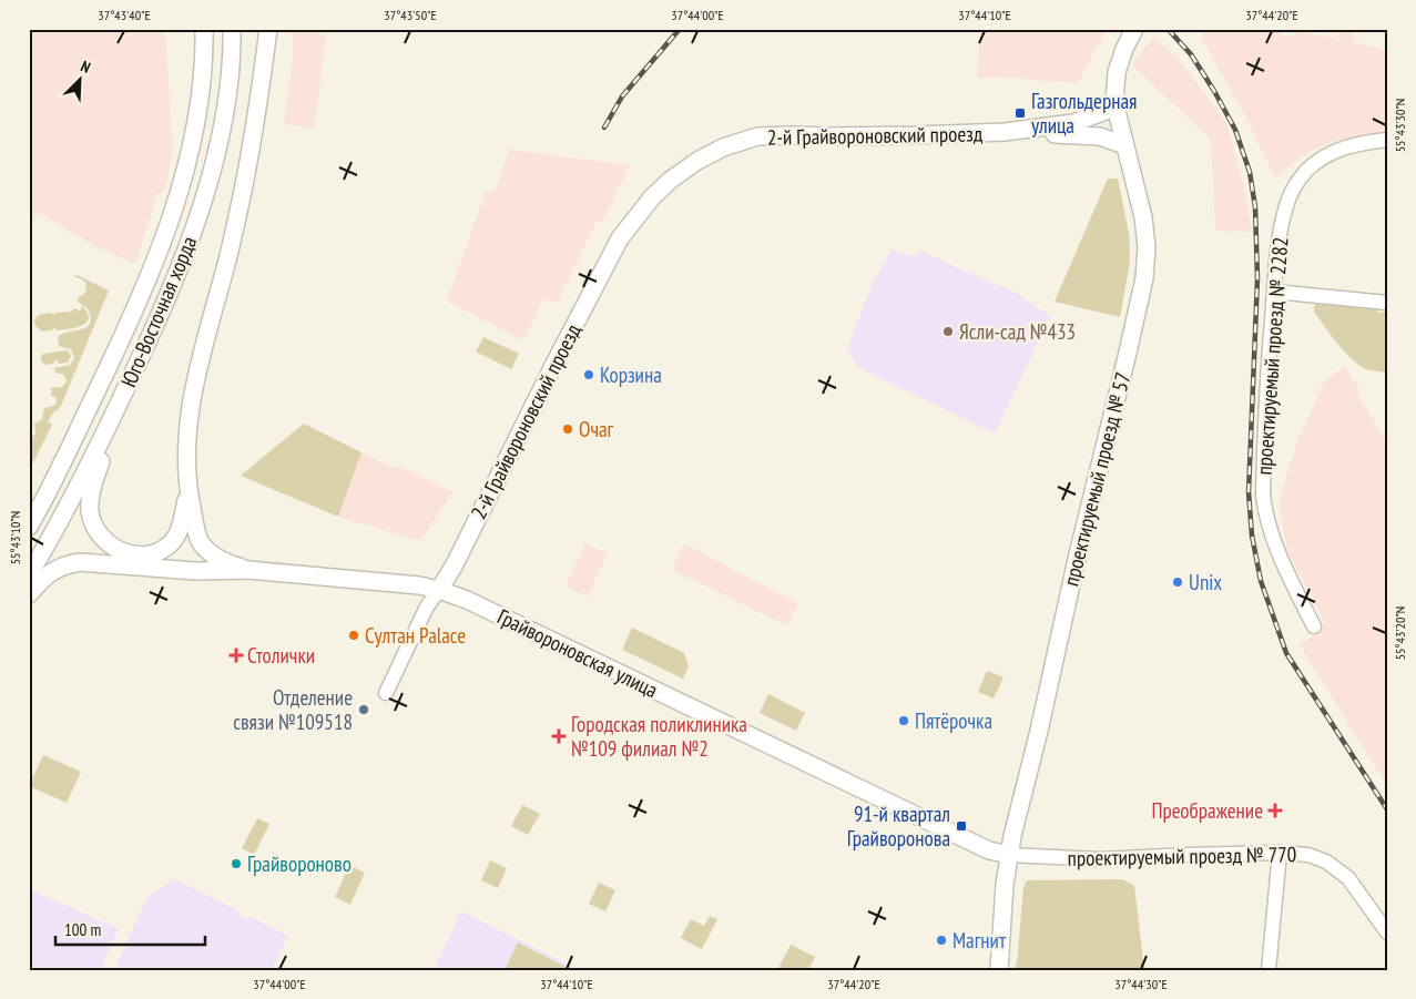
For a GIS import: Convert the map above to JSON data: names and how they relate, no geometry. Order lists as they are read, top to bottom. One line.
{"streets":{"main road":["2-й Грайвороновский проезд","Юго-Восточная хорда","проектируемый проезд № 57","Грайвороновская улица"],"street":["проектируемый проезд № 2282","проектируемый проезд № 770"]},"crossings":[["2-й Грайвороновский проезд","проектируемый проезд № 57"],["2-й Грайвороновский проезд","Грайвороновская улица"],["проектируемый проезд № 57","Грайвороновская улица"],["проектируемый проезд № 57","проектируемый проезд № 770"],["Грайвороновская улица","проектируемый проезд № 770"]],"places":{"transit":["Газгольдерная улица","91-й квартал Грайворонова"],"other":["Ясли-сад №433","Корзина","Очаг","Unix","Султан Palace","Отделение связи №109518","Пятёрочка","Грайвороново","Магнит"],"health":["Столички","Городская поликлиника №109 филиал №2","Преображение"]},"scale_bar":"100 m","north":"top right","coordinates":["37°43'40\"E","37°43'50\"E","37°44'00\"E","37°44'10\"E","37°44'20\"E","55°43'30\"N","55°43'10\"N","55°43'20\"N","37°44'30\"E"]}
